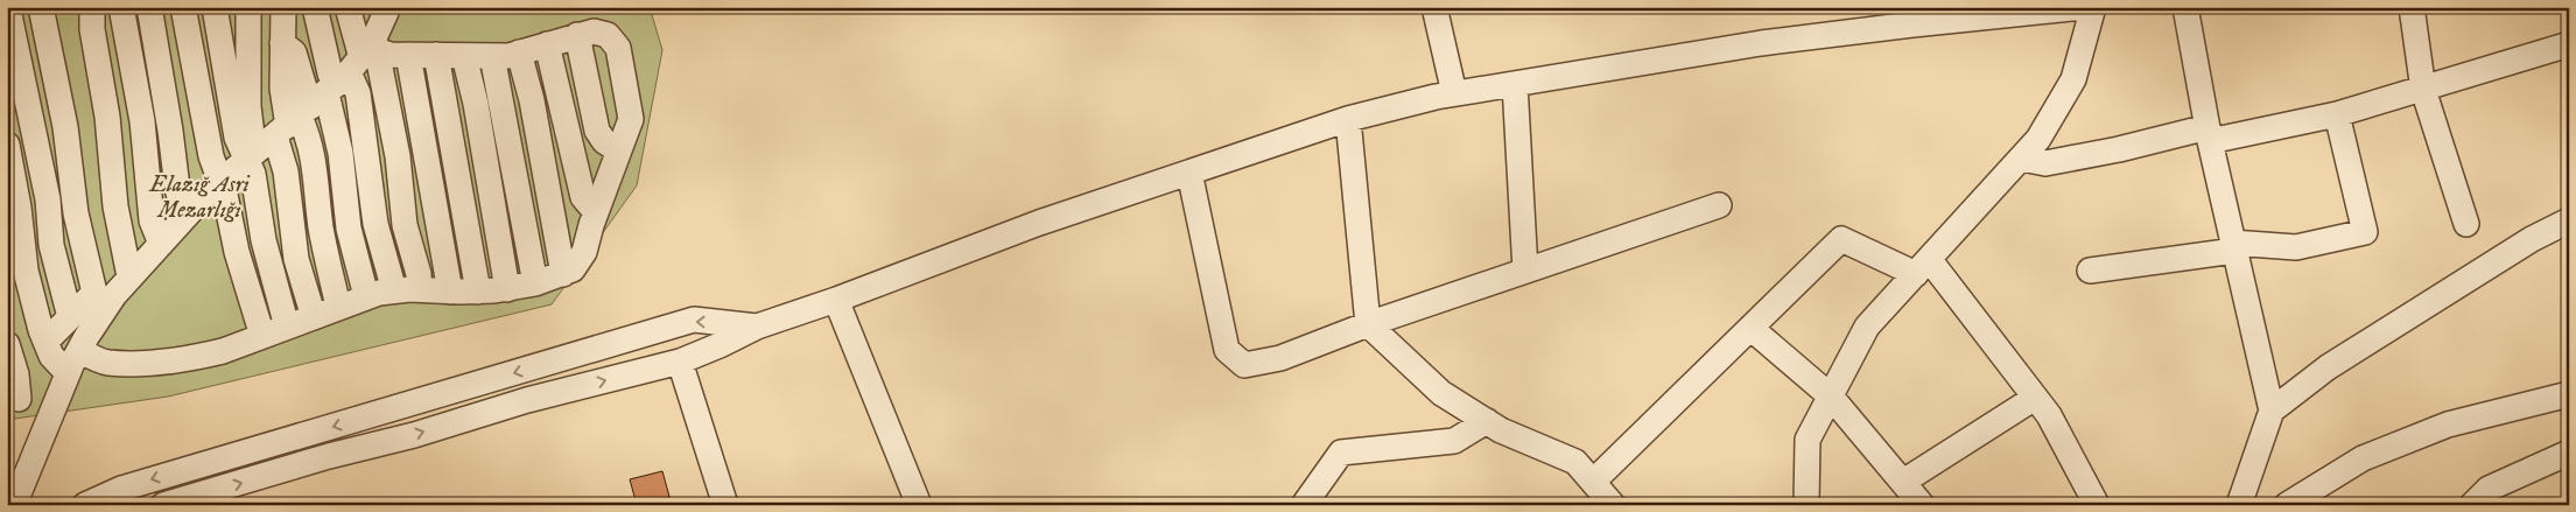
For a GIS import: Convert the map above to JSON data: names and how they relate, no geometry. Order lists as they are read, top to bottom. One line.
{"parks":["Elazığ Asri Mezarlığı"]}
